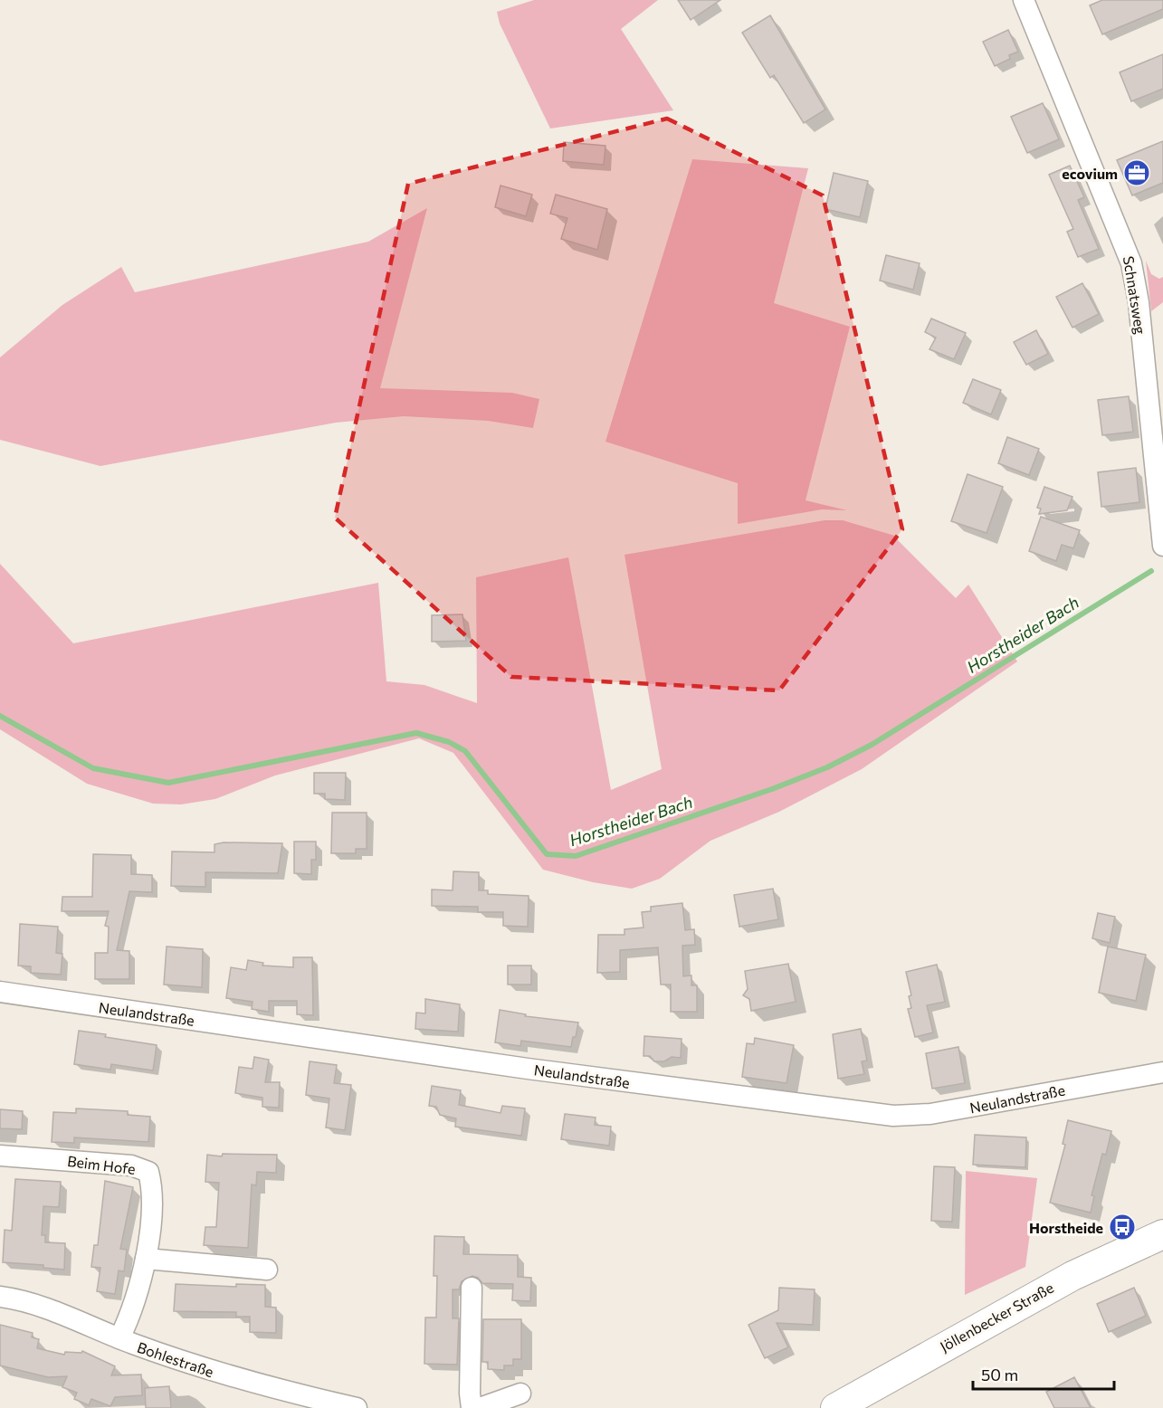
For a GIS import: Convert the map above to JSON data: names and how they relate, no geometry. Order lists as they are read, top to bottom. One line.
{"streets":{"main road":["Jöllenbecker Straße"],"street":["Schnatsweg","Neulandstraße","Beim Hofe","Bohlestraße"]},"crossings":[["Beim Hofe","Bohlestraße"]],"water":["Horstheider Bach"],"places":{"office":["ecovium"],"bus stop":["Horstheide"]},"scale_bar":"50 m"}
